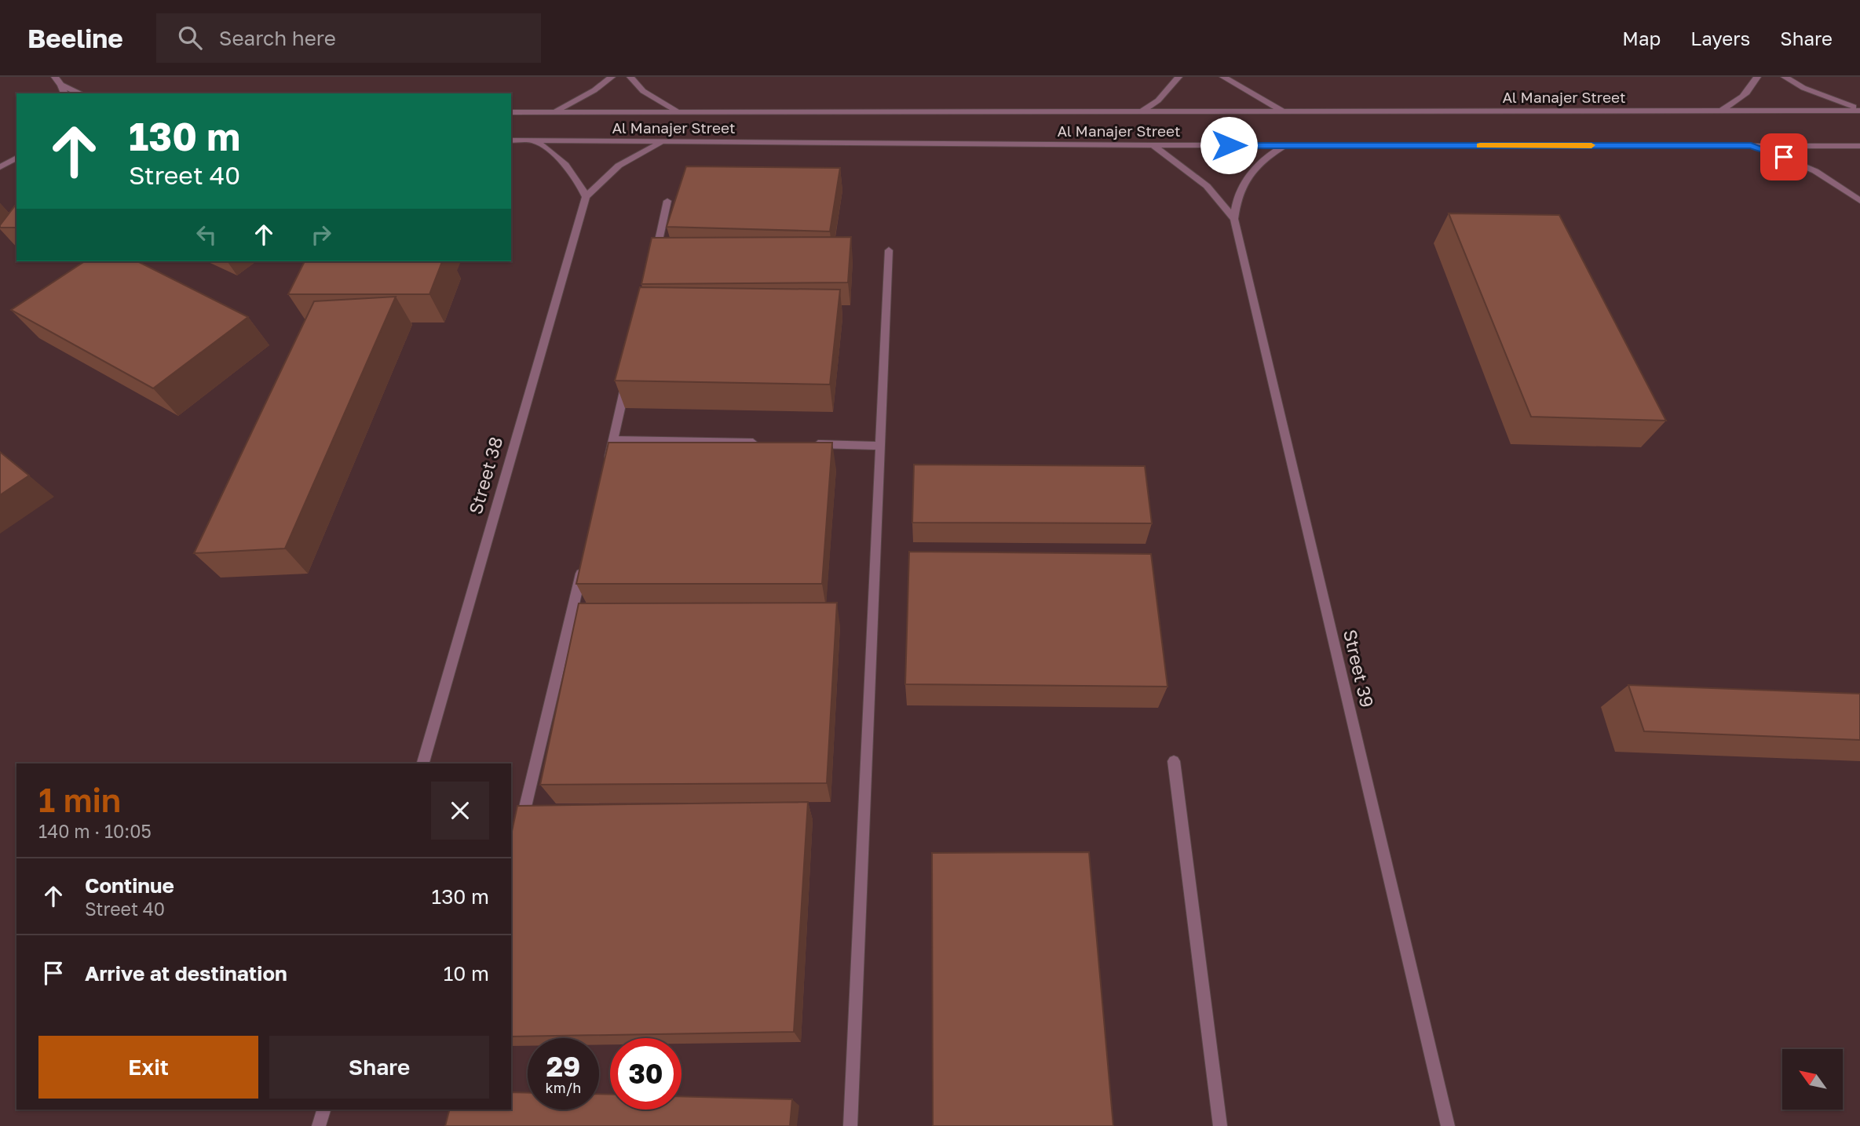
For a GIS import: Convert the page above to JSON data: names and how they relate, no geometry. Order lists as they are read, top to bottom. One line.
{"streets":{"street":["Al Manajer Street","Street 38","Street 39"]},"crossings":[["Al Manajer Street","Street 39"]],"north":"top left","page":{"header":"Beeline","search":"Search here","nav":["Map","Layers","Share"],"turn":["130 m","Street 40"],"heading":["1 min","140 m · 10:05"],"list":[{"name":"Continue","note":"Street 40","value":"130 m"},{"name":"Arrive at destination","value":"10 m"}],"buttons":["Exit","Share"],"speed":"29 km/h","limit":"30"}}
